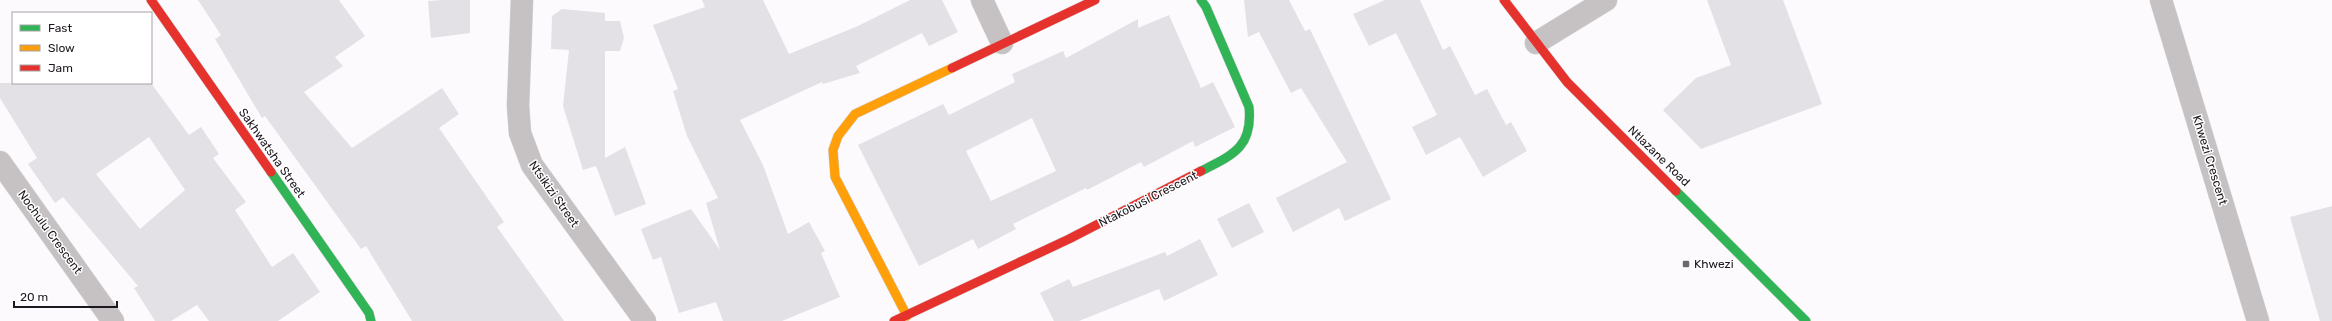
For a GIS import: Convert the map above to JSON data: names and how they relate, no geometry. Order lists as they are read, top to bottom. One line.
{"streets":{"street":["Sakhwatsha Street","Ntlazane Road","Khwezi Crescent","Ntsikizi Street","Ntakobusi Crescent","Nochulu Crescent"]},"places":{"transit":["Khwezi"]},"legend":["Fast","Slow","Jam"],"scale_bar":"20 m"}
